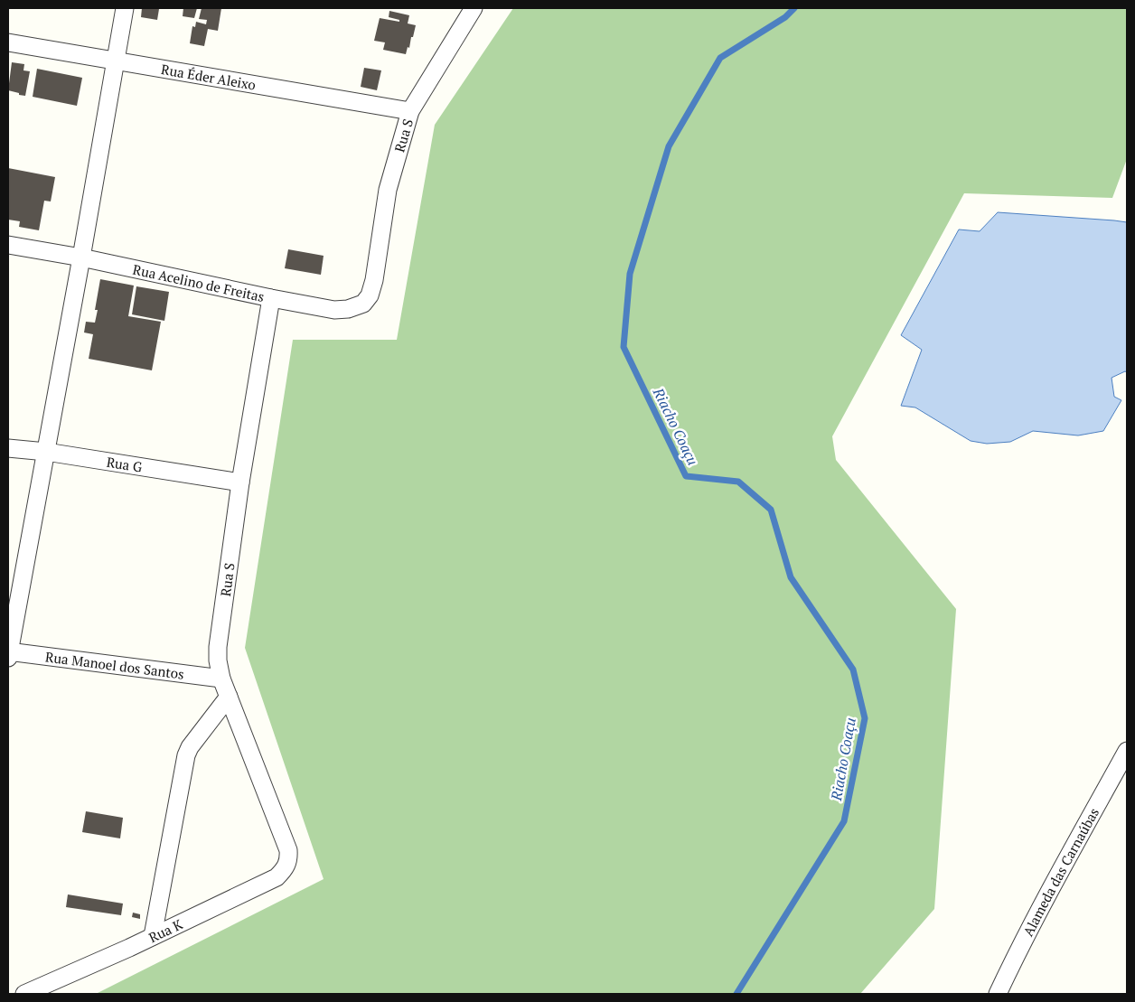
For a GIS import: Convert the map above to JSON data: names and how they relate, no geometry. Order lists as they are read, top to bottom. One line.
{"streets":{"street":["Rua Éder Aleixo","Rua S","Rua Acelino de Freitas","Rua G","Rua Manoel dos Santos","Alameda das Carnaúbas","Rua K"]},"crossings":[["Rua Éder Aleixo","Rua S"],["Rua S","Rua Acelino de Freitas"],["Rua S","Rua G"],["Rua S","Rua Manoel dos Santos"],["Rua S","Rua K"]],"water":["Riacho Coaçu"]}
